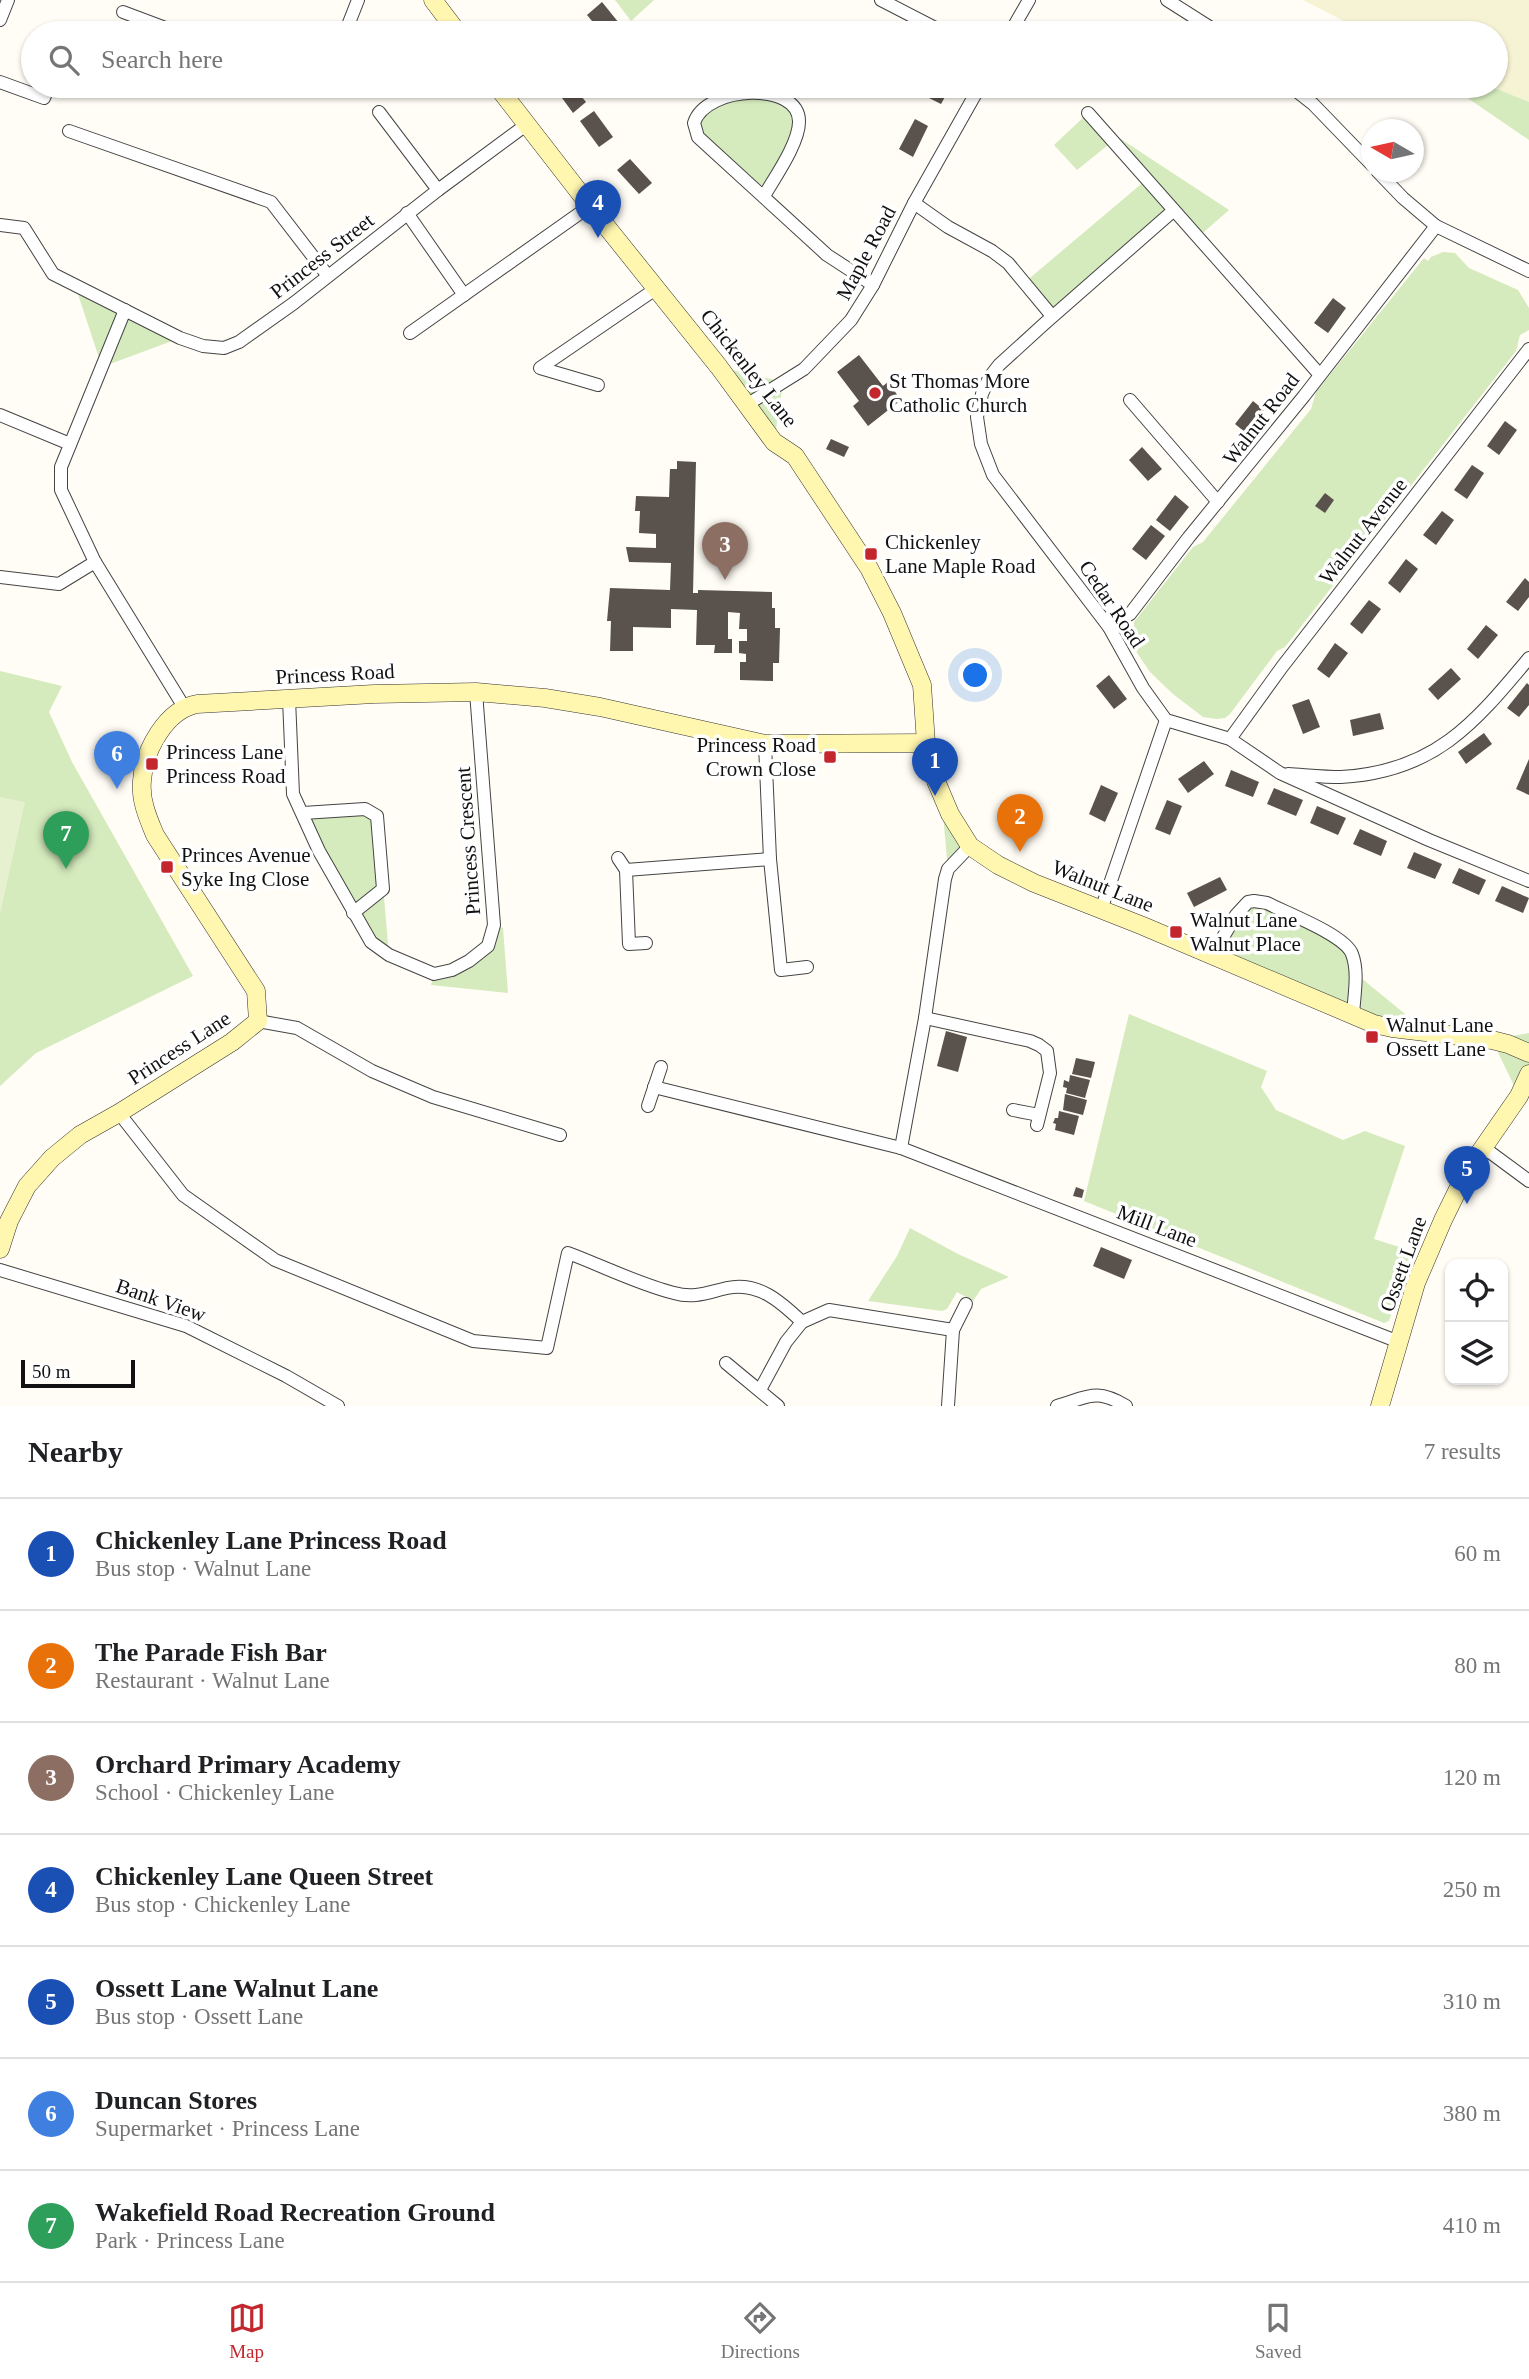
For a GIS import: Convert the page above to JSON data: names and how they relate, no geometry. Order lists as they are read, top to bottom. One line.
{"streets":{"street":["Maple Road","Princess Street","Chickenley Lane","Walnut Road","Walnut Avenue","Cedar Road","Princess Road","Princess Crescent","Walnut Lane","Princess Lane","Mill Lane","Ossett Lane","Bank View"]},"crossings":[["Maple Road","Chickenley Lane"],["Princess Street","Chickenley Lane"],["Chickenley Lane","Princess Road"],["Chickenley Lane","Walnut Lane"],["Walnut Road","Cedar Road"],["Princess Road","Princess Crescent"],["Princess Road","Walnut Lane"],["Princess Road","Princess Lane"],["Mill Lane","Ossett Lane"]],"places":{"other":["St Thomas More Catholic Church"],"transit":["Chickenley Lane Maple Road","Princess Road Crown Close","Princess Lane Princess Road","Princes Avenue Syke Ing Close","Walnut Lane Walnut Place","Walnut Lane Ossett Lane"]},"scale_bar":"50 m","north":"left","page":{"search":"Search here","pins":["4","3","6","1","2","7","5"],"scale":"50 m","heading":["Nearby","7 results"],"list":[{"mark":"1","name":"Chickenley Lane Princess Road","note":"Bus stop · Walnut Lane","value":"60 m"},{"mark":"2","name":"The Parade Fish Bar","note":"Restaurant · Walnut Lane","value":"80 m"},{"mark":"3","name":"Orchard Primary Academy","note":"School · Chickenley Lane","value":"120 m"},{"mark":"4","name":"Chickenley Lane Queen Street","note":"Bus stop · Chickenley Lane","value":"250 m"},{"mark":"5","name":"Ossett Lane Walnut Lane","note":"Bus stop · Ossett Lane","value":"310 m"},{"mark":"6","name":"Duncan Stores","note":"Supermarket · Princess Lane","value":"380 m"},{"mark":"7","name":"Wakefield Road Recreation Ground","note":"Park · Princess Lane","value":"410 m"}],"nav":["Map","Directions","Saved"]}}
